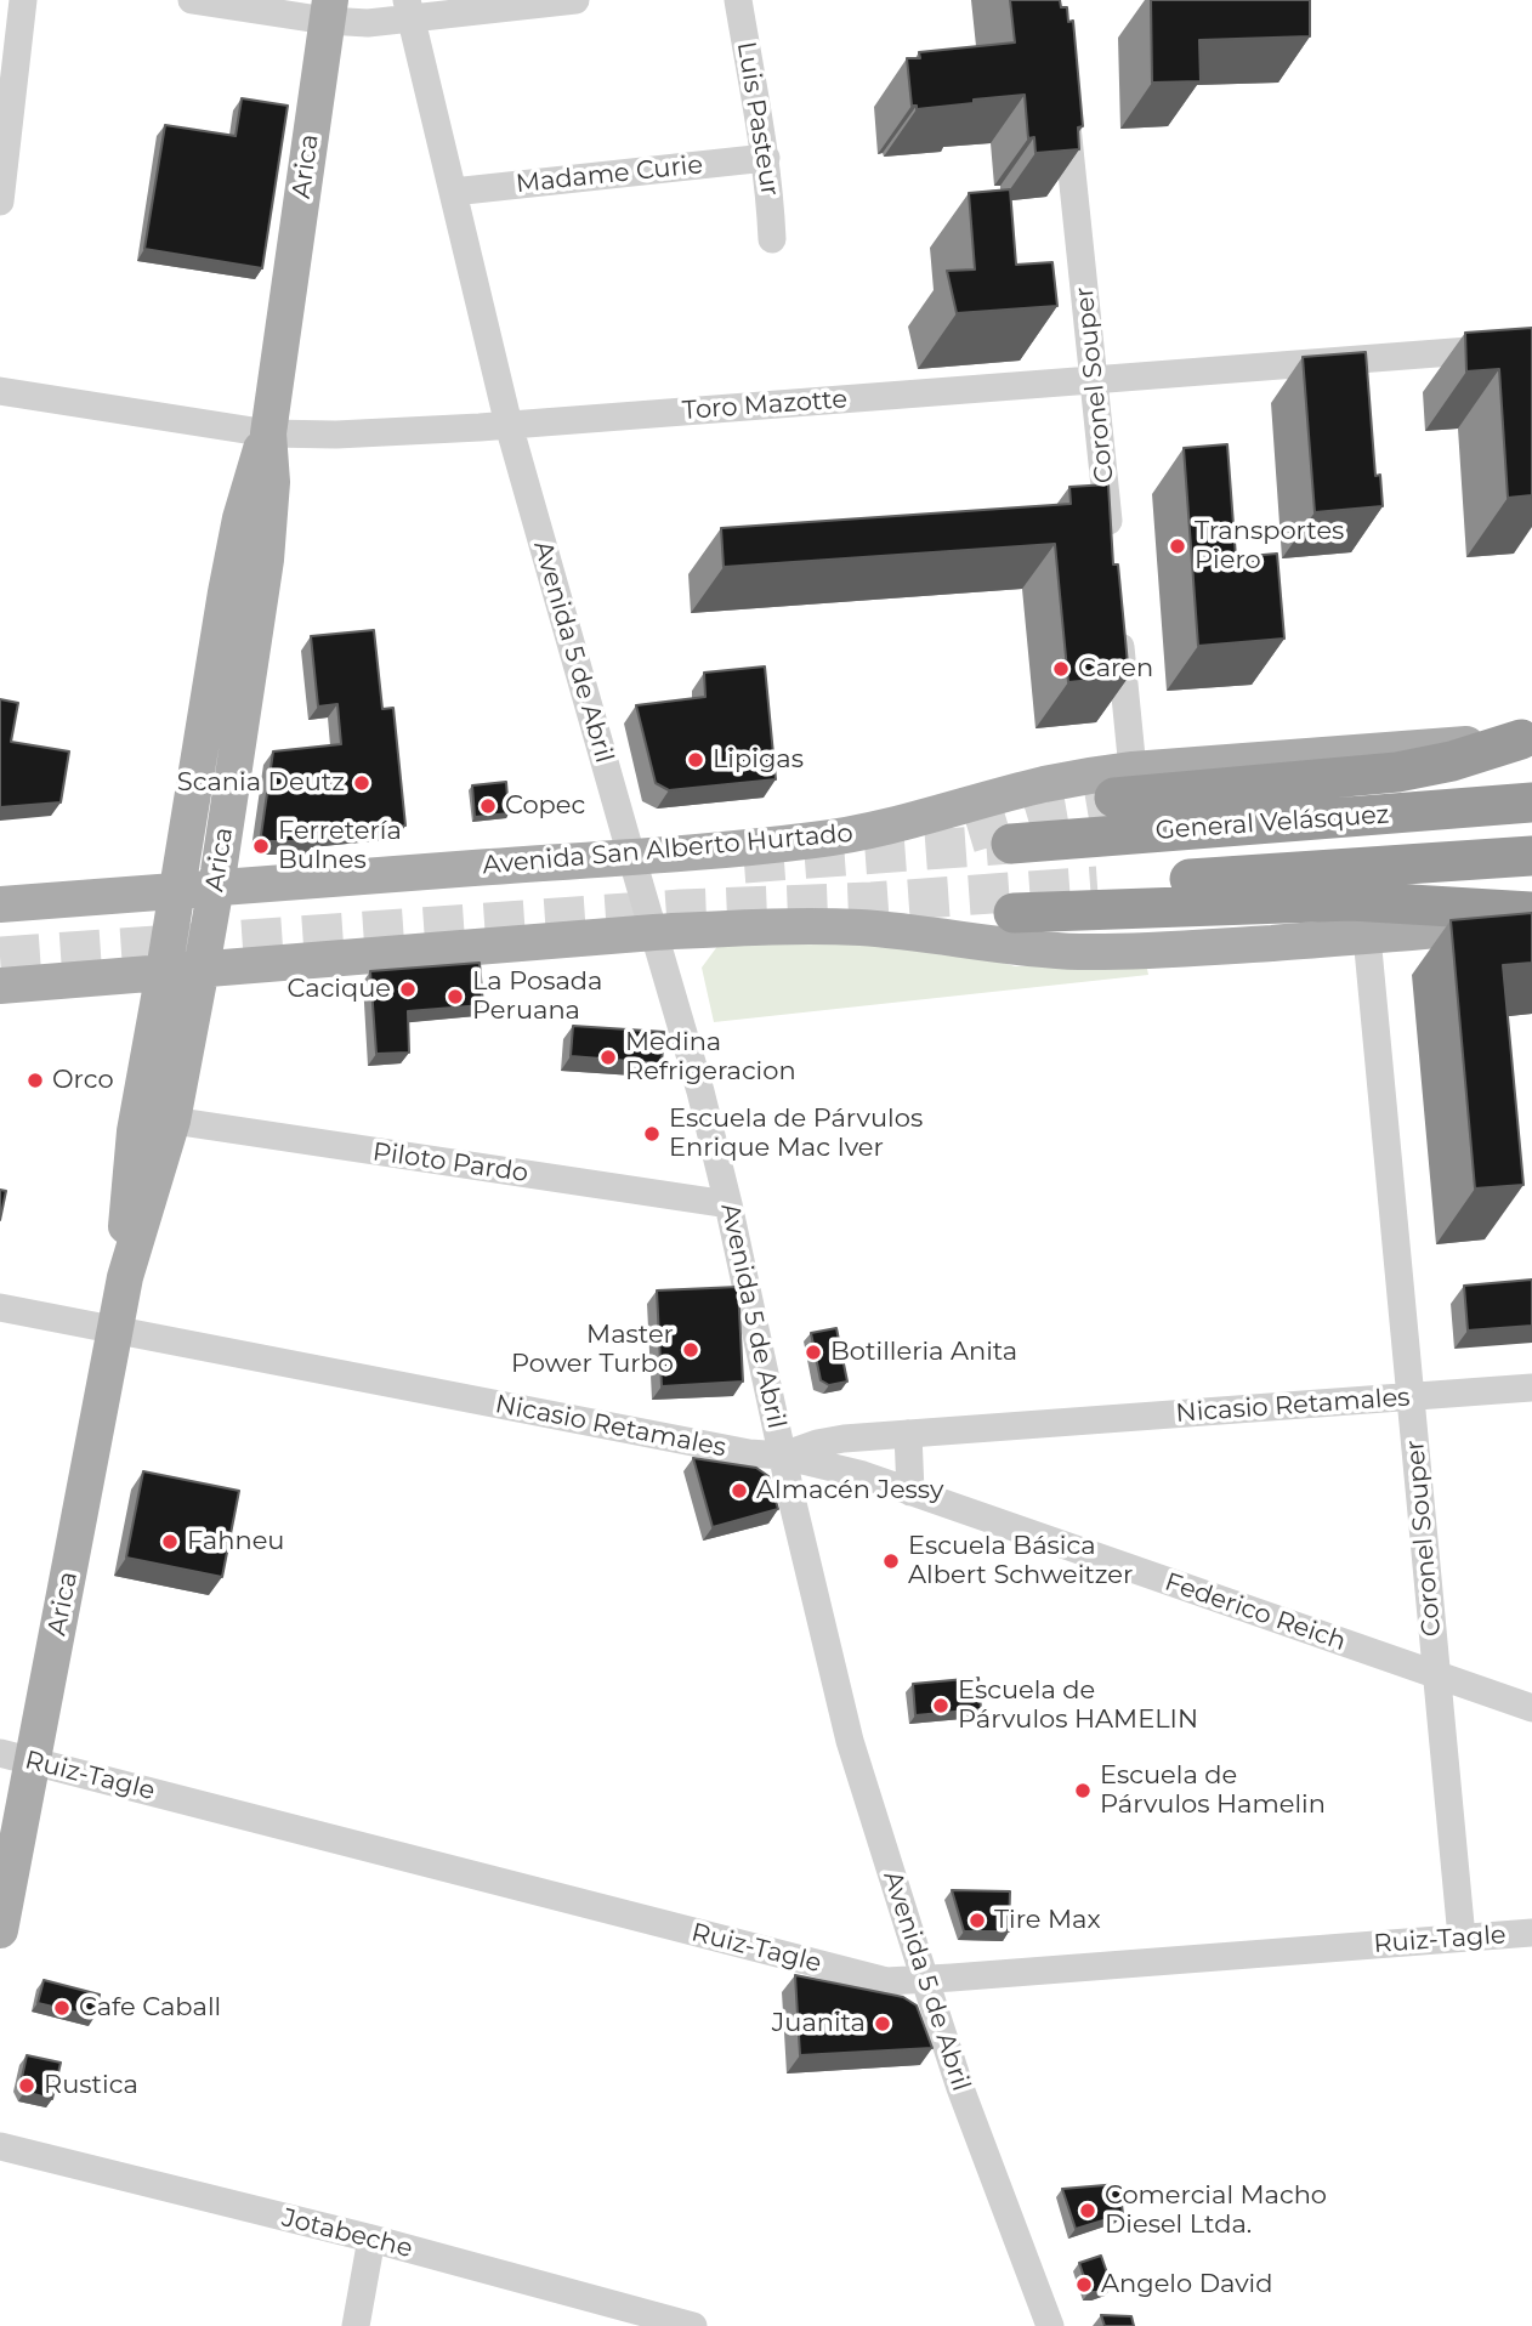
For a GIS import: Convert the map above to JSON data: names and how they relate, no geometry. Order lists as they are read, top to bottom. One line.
{"streets":{"highway":["General Velásquez"],"main road":["Arica","Avenida San Alberto Hurtado"],"street":["Luis Pasteur","Madame Curie","Coronel Souper","Toro Mazotte","Avenida 5 de Abril","Piloto Pardo","Nicasio Retamales","Federico Reich","Ruiz-Tagle","Jotabeche"]},"crossings":[["Luis Pasteur","Madame Curie"],["Arica","Toro Mazotte"],["Arica","Avenida San Alberto Hurtado"],["Arica","Piloto Pardo"],["Arica","Nicasio Retamales"],["Arica","Ruiz-Tagle"],["Madame Curie","Avenida 5 de Abril"],["Coronel Souper","Toro Mazotte"],["Coronel Souper","Nicasio Retamales"],["Coronel Souper","Federico Reich"],["Coronel Souper","Ruiz-Tagle"],["Toro Mazotte","Avenida 5 de Abril"],["Avenida 5 de Abril","Avenida San Alberto Hurtado"],["Avenida 5 de Abril","Piloto Pardo"],["Avenida 5 de Abril","Nicasio Retamales"],["Avenida 5 de Abril","Federico Reich"],["Avenida 5 de Abril","Ruiz-Tagle"],["Nicasio Retamales","Federico Reich"]],"places":["Transportes Piero","Caren","Lipigas","Scania Deutz","Copec","Ferretería Bulnes","Cacique","La Posada Peruana","Medina Refrigeracion","Orco","Escuela de Párvulos Enrique Mac Iver","Master Power Turbo","Botilleria Anita","Almacén Jessy","Fahneu","Escuela Básica Albert Schweitzer","Escuela de Párvulos HAMELIN","Escuela de Párvulos Hamelin","Tire Max","Cafe Caball","Juanita","Rustica","Comercial Macho Diesel Ltda.","Angelo David"]}
